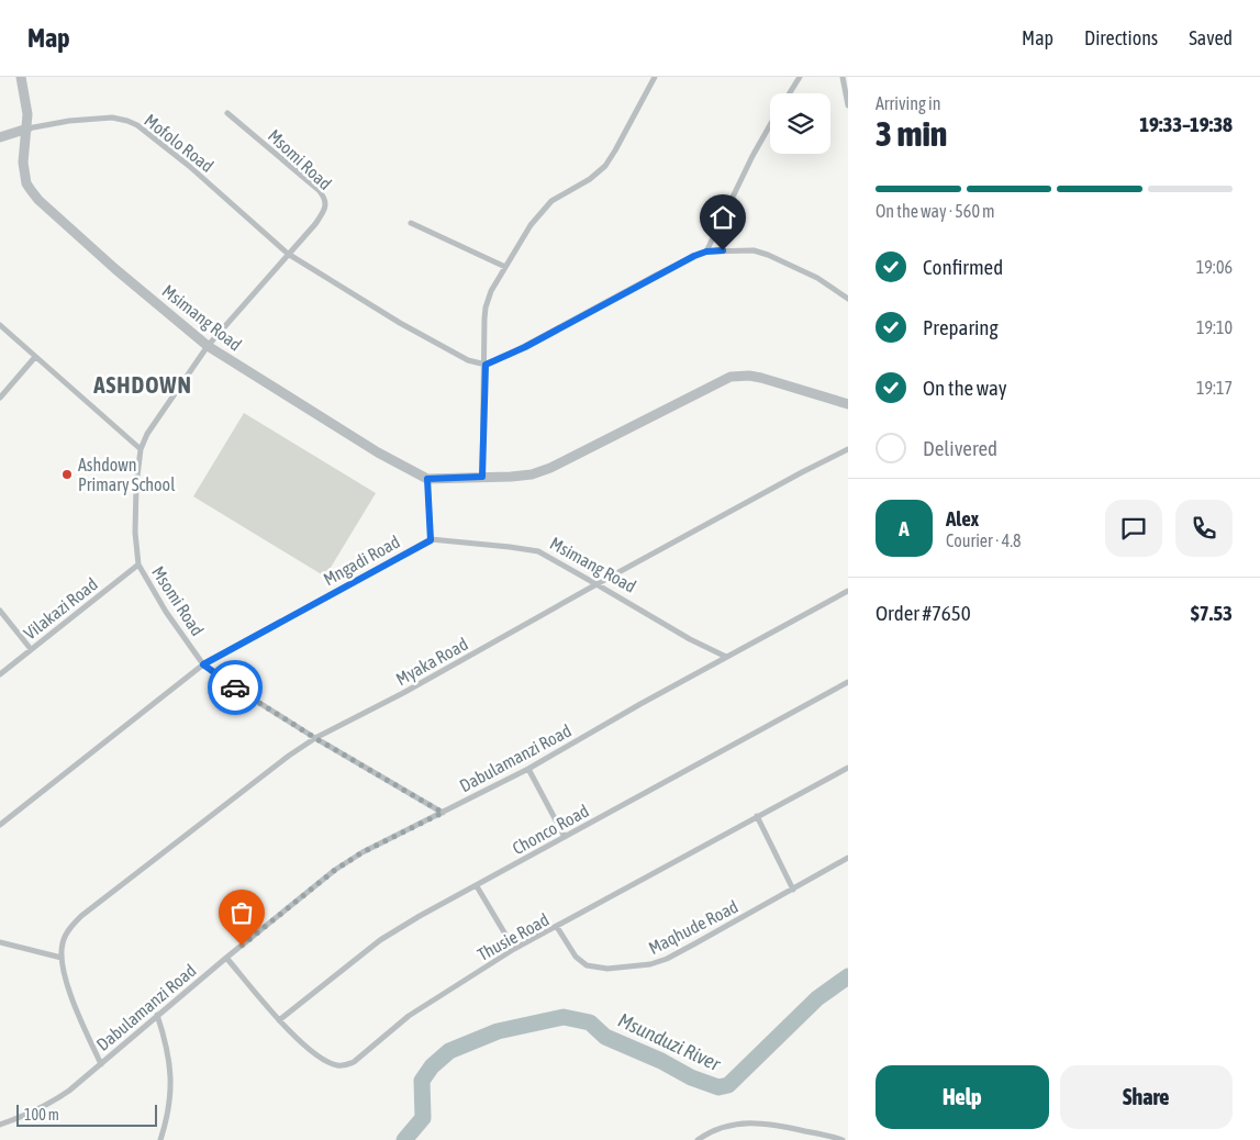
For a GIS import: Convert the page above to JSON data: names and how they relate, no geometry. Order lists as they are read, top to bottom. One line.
{"streets":{"street":["Mofolo Road","Msomi Road","Msimang Road","Mngadi Road","Vilakazi Road","Myaka Road","Dabulamanzi Road","Chonco Road","Maqhude Road","Thusie Road"]},"crossings":[["Mofolo Road","Msomi Road"],["Mofolo Road","Msimang Road"],["Msomi Road","Msimang Road"],["Msomi Road","Mngadi Road"],["Msomi Road","Vilakazi Road"],["Msomi Road","Myaka Road"],["Msomi Road","Dabulamanzi Road"],["Msimang Road","Mngadi Road"],["Msimang Road","Myaka Road"],["Msimang Road","Dabulamanzi Road"],["Dabulamanzi Road","Thusie Road"],["Chonco Road","Thusie Road"],["Maqhude Road","Thusie Road"]],"districts":["ASHDOWN"],"water":["Msunduzi River"],"places":["Ashdown Primary School"],"scale_bar":"100 m","page":{"header":"Map","nav":["Map","Directions","Saved"],"heading":["3 min","Arriving in","19:33–19:38"],"panel":["Alex","Courier · 4.8","Order #7650","$7.53"],"bar":"On the way · 560 m","list":[["Confirmed","19:06"],["Preparing","19:10"],["On the way","19:17"],"Delivered"],"round":"A","buttons":["Help","Share"],"scale":"100 m"}}
